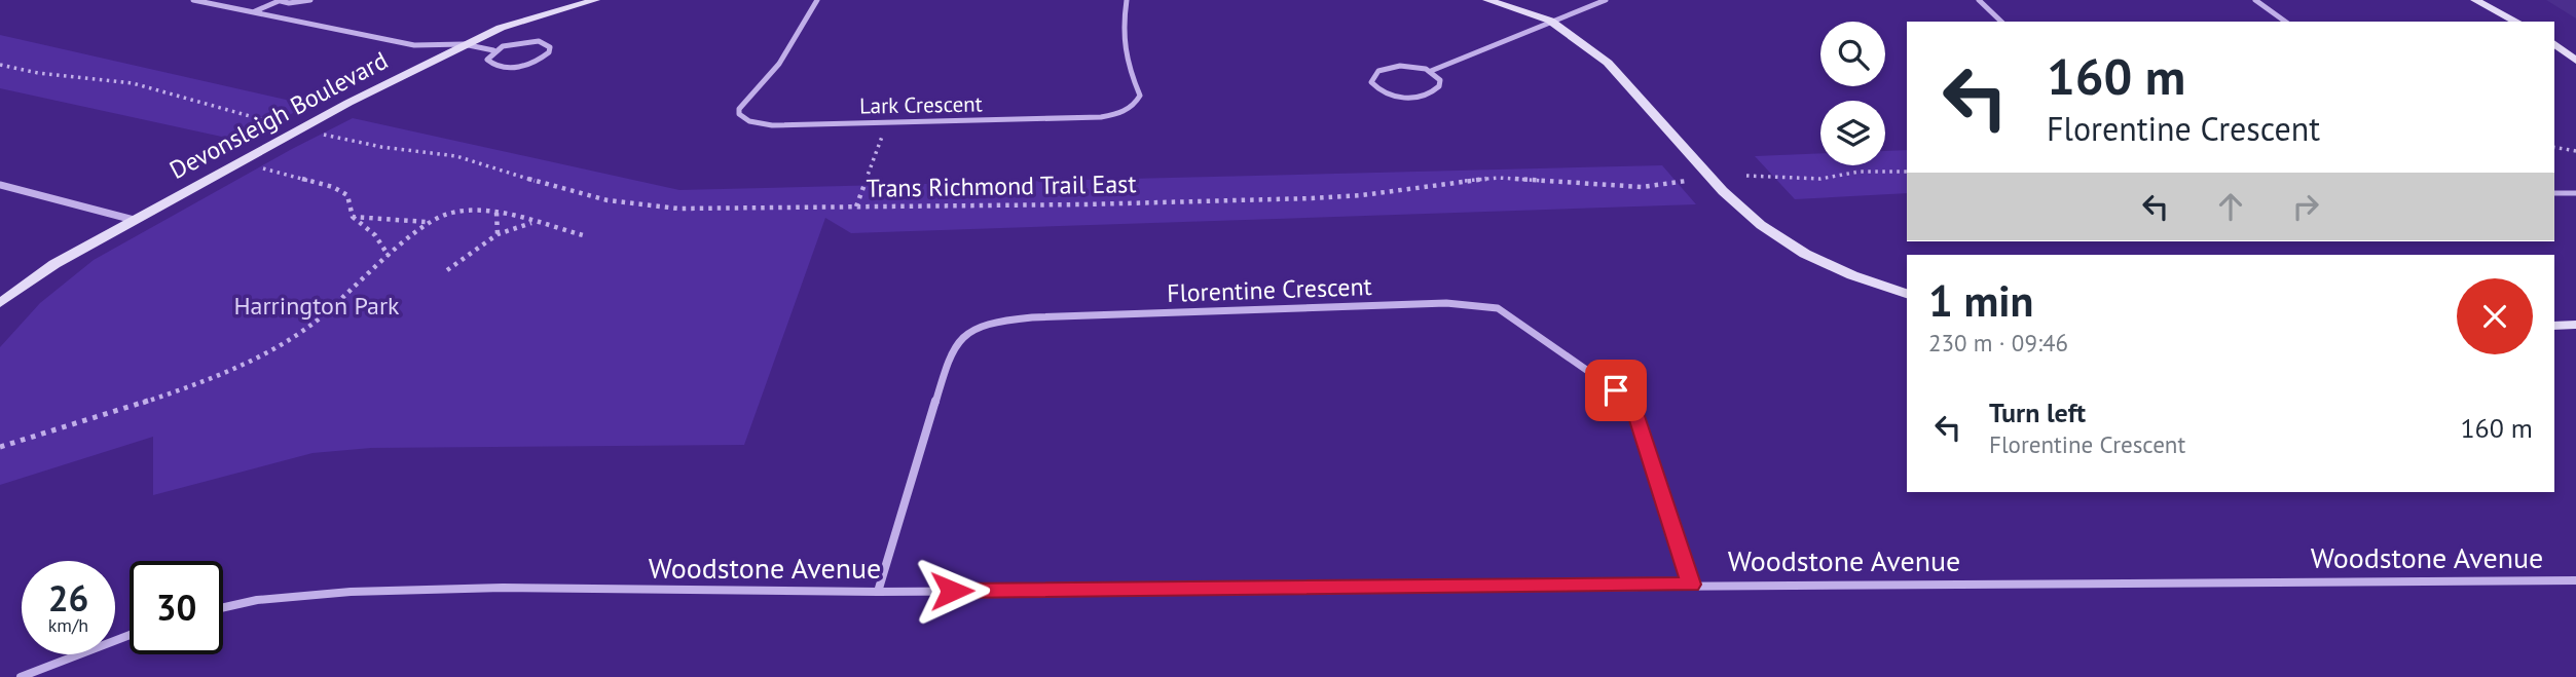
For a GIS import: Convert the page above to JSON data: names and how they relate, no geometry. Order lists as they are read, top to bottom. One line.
{"streets":{"street":["Lark Crescent","Devonsleigh Boulevard","Florentine Crescent","Woodstone Avenue"],"path":["Trans Richmond Trail East"]},"crossings":[["Florentine Crescent","Woodstone Avenue"]],"parks":["Harrington Park"],"page":{"turn":["160 m","Florentine Crescent"],"heading":["1 min","230 m · 09:46"],"list":[{"name":"Turn left","note":"Florentine Crescent","value":"160 m"}],"speed":"26 km/h","limit":"30"}}
